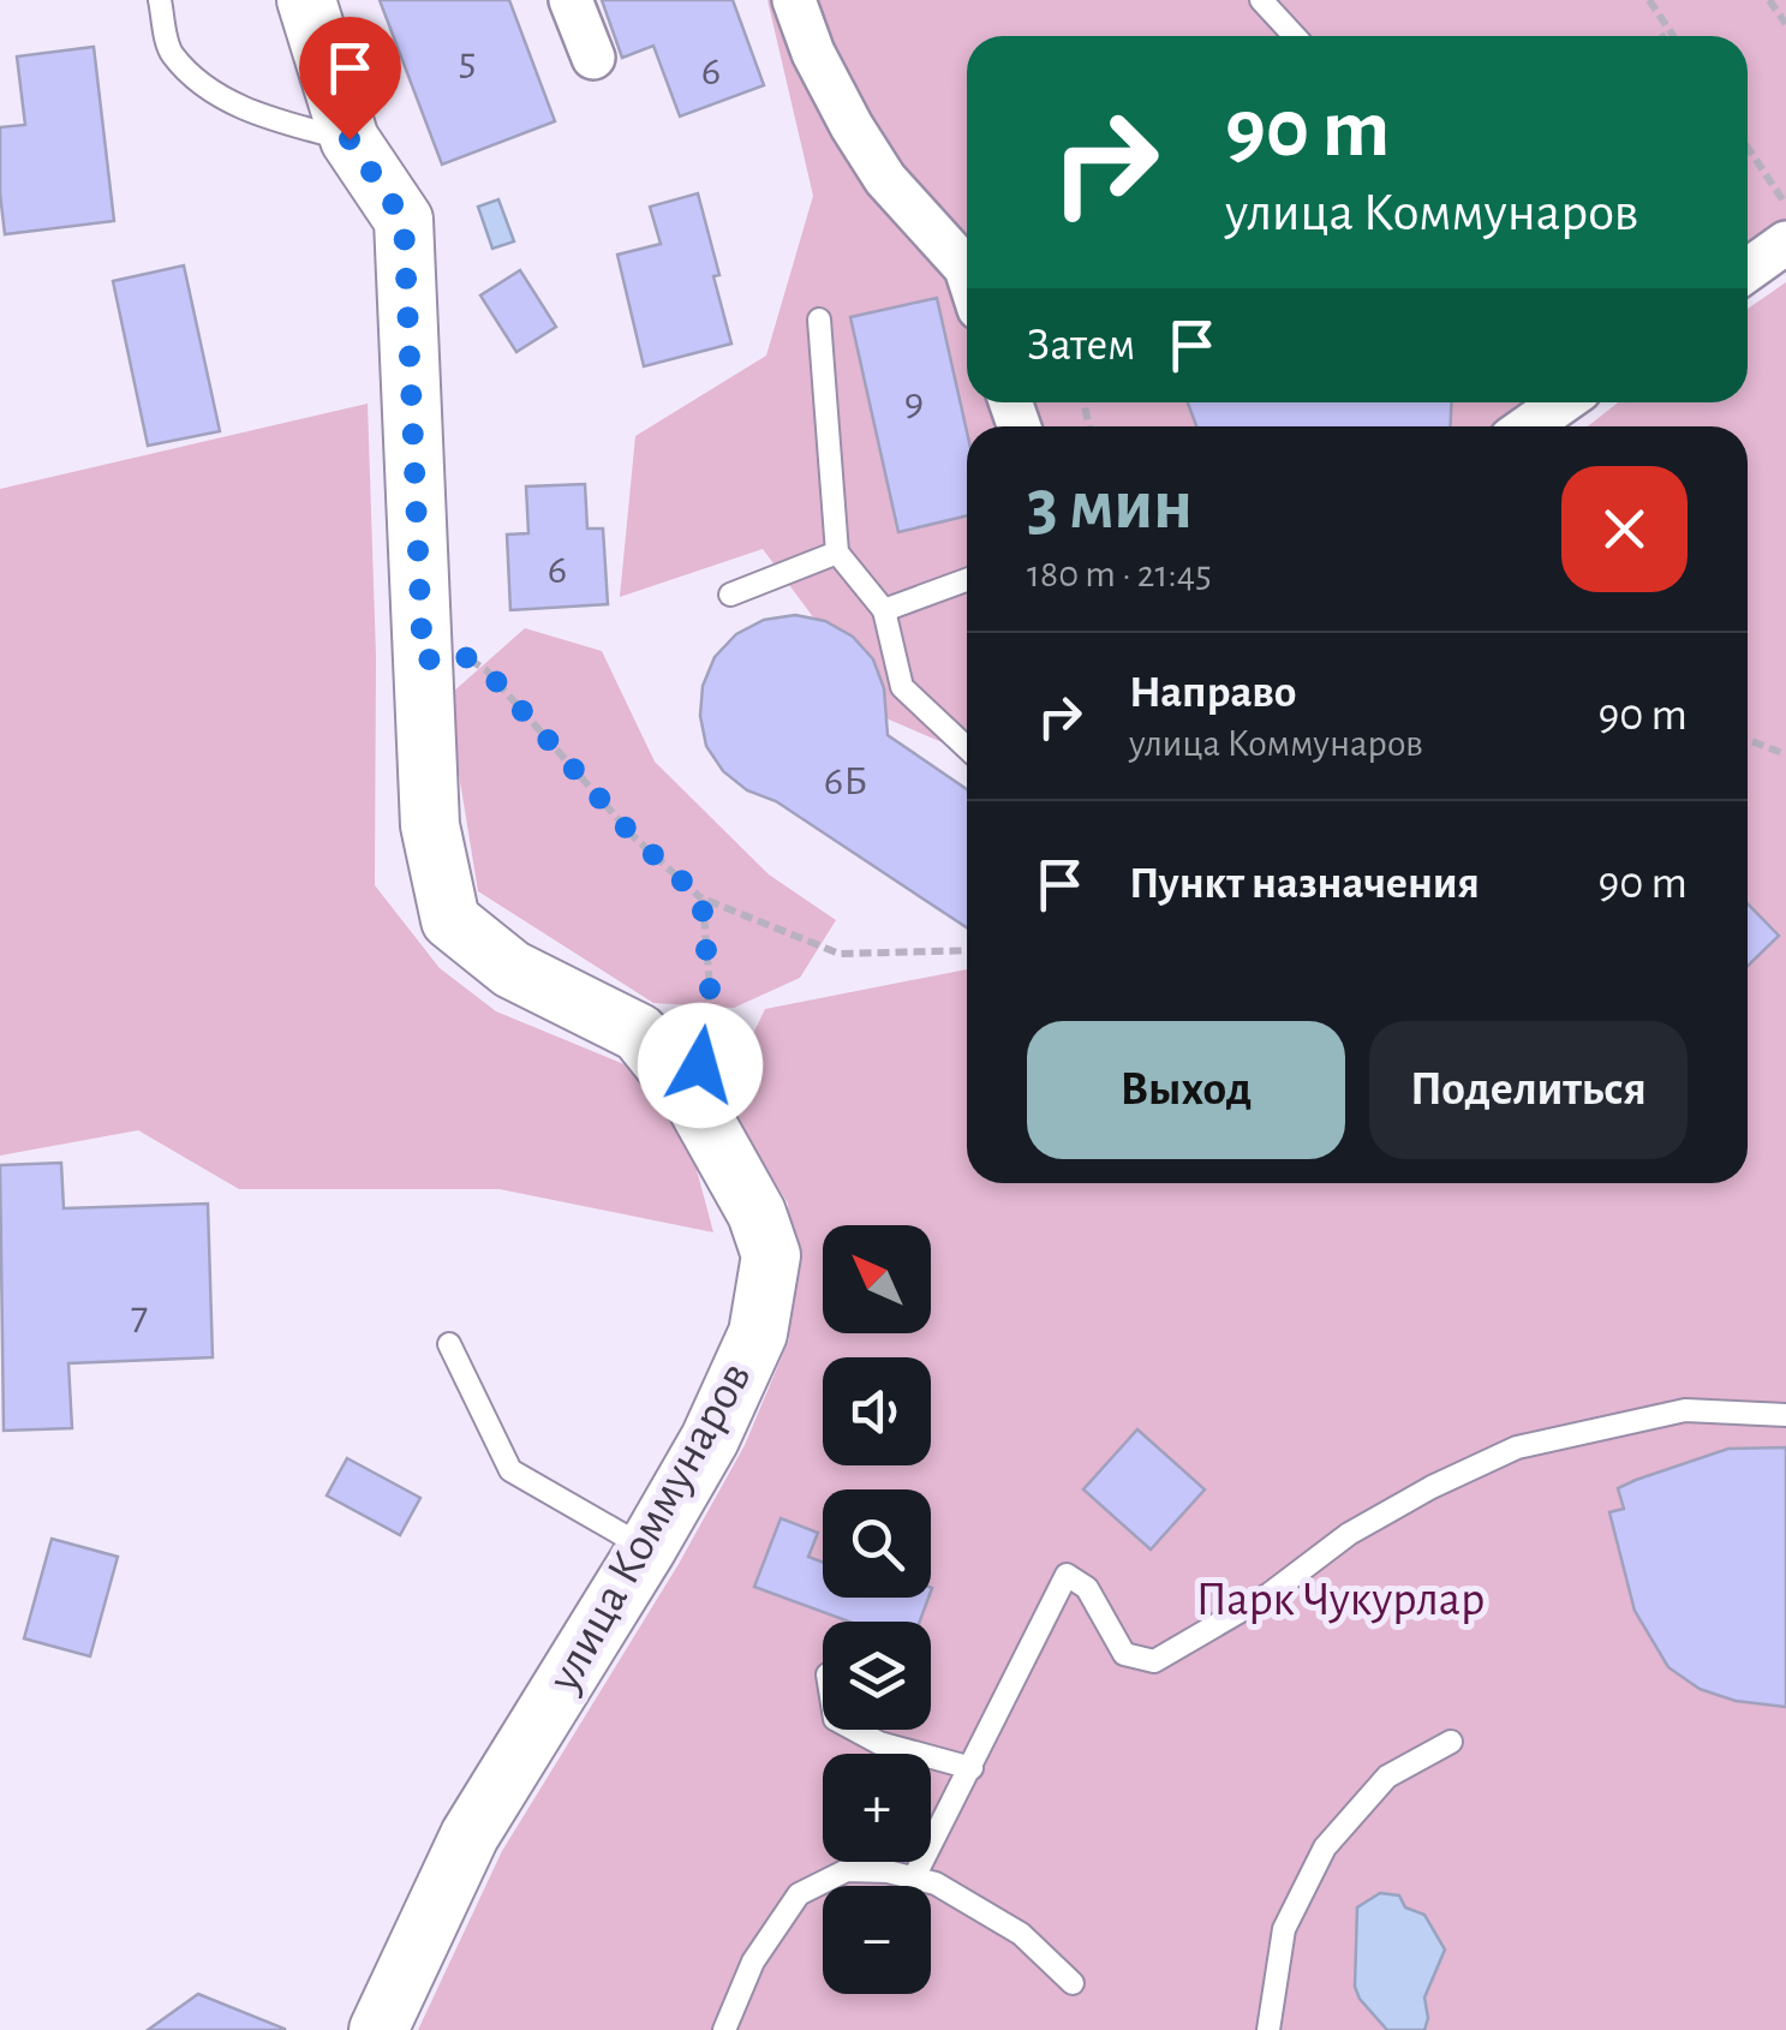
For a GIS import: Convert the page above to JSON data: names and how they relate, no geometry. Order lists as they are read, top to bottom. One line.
{"streets":{"main road":["улица Коммунаров"]},"parks":["Парк Чукурлар"],"house_numbers":["5","6","9","6","6Б","7"],"north":"top left","page":{"turn":["90 m","улица Коммунаров"],"then":"Затем","heading":["3 мин","180 m · 21:45"],"list":[{"name":"Направо","note":"улица Коммунаров","value":"90 m"},{"name":"Пункт назначения","value":"90 m"}],"buttons":["Выход","Поделиться"],"map_buttons":["+","−"]}}
